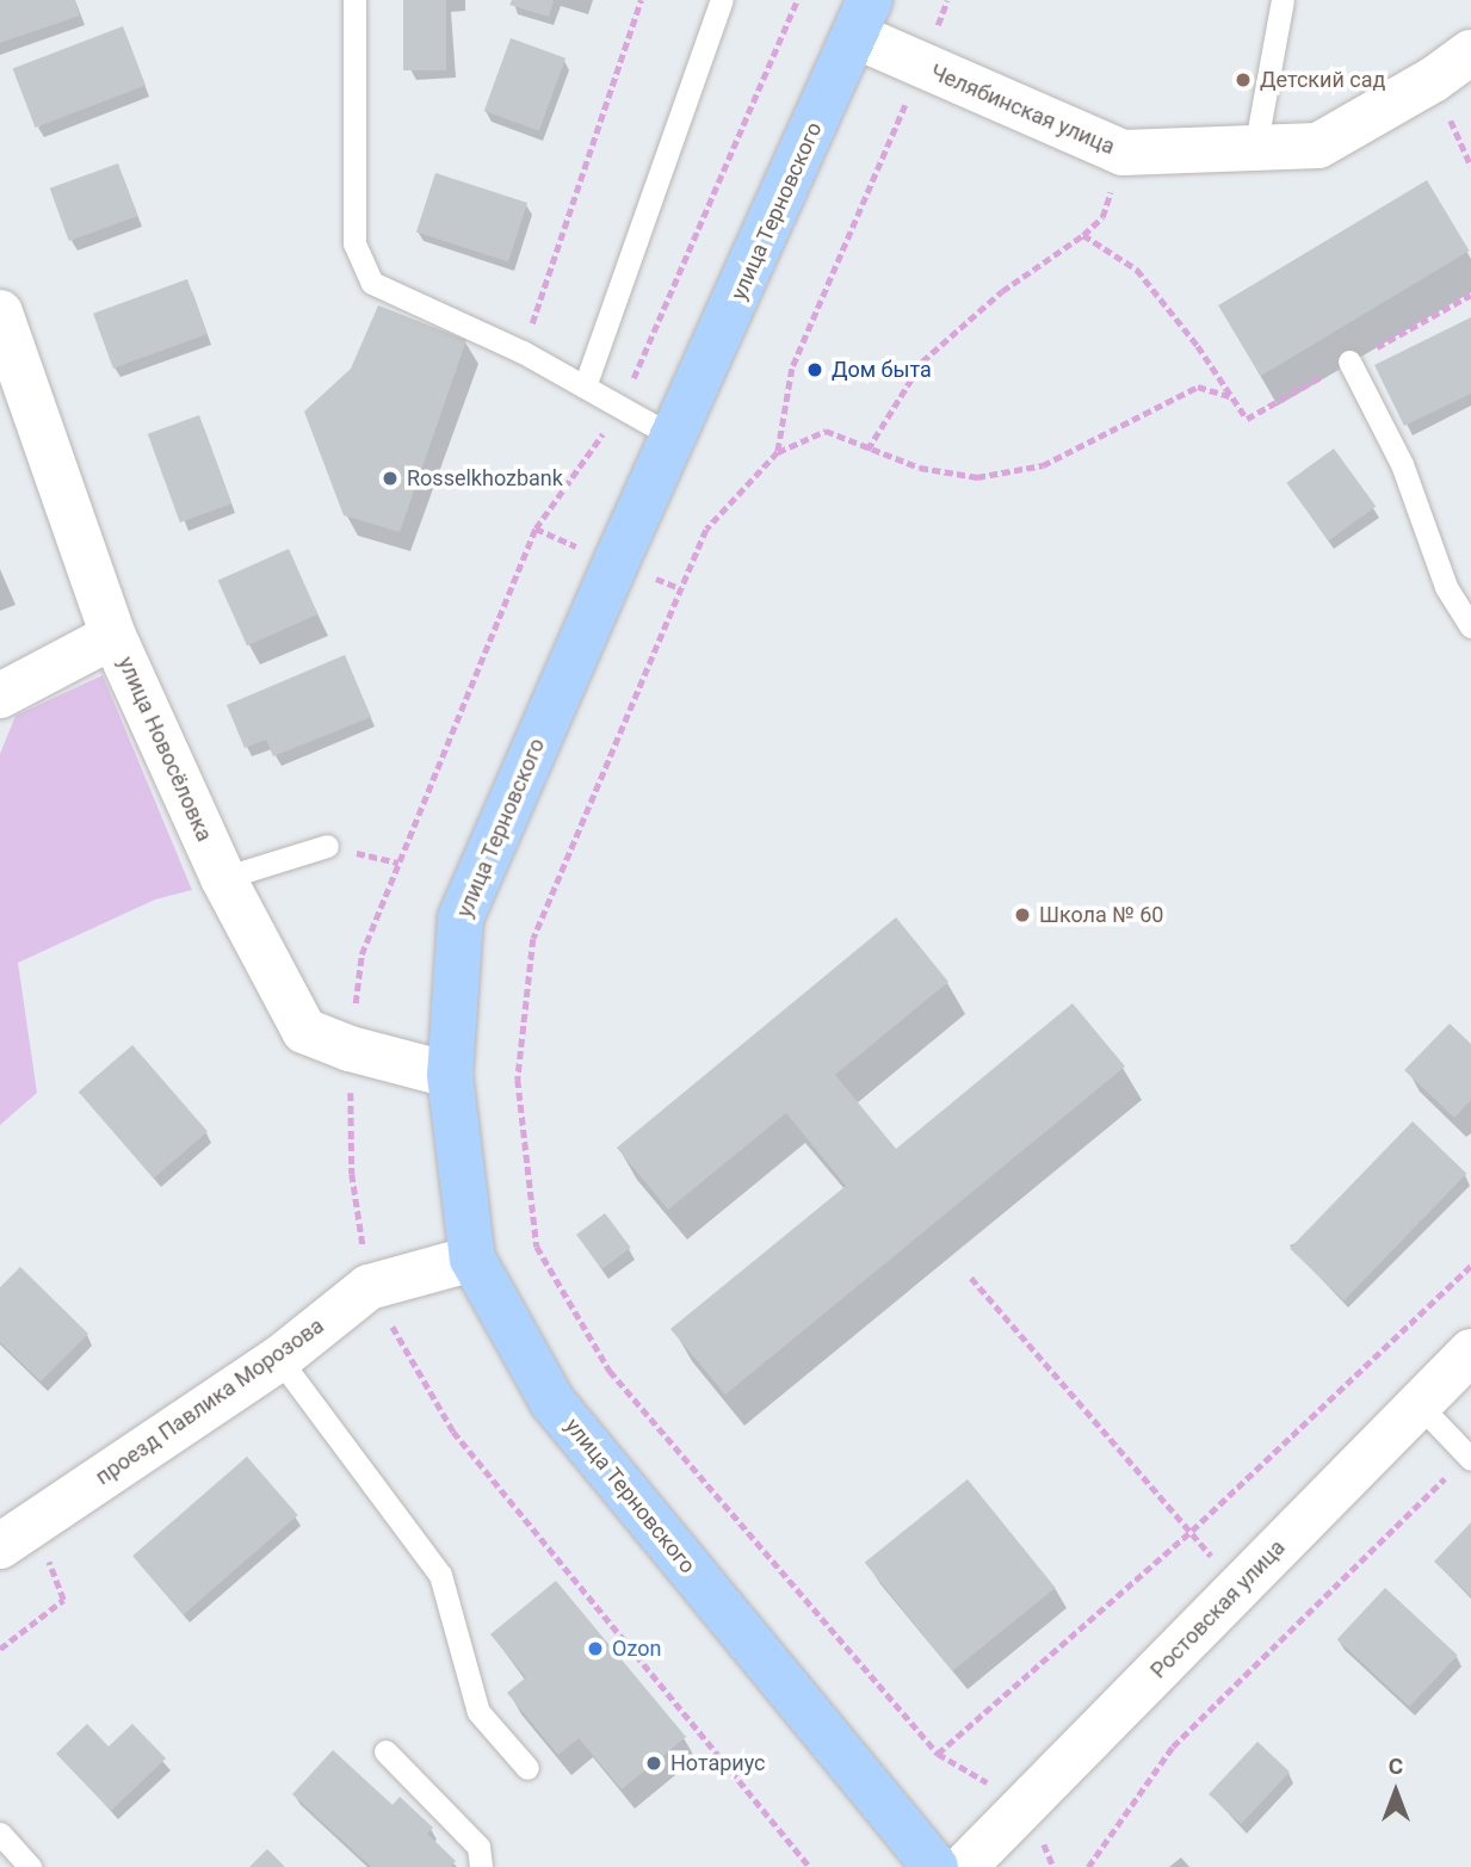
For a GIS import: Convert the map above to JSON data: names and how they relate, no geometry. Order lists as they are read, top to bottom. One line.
{"streets":{"main road":["улица Терновского"],"street":["Челябинская улица","улица Новосёловка","проезд Павлика Морозова","Ростовская улица"]},"crossings":[["Челябинская улица","улица Терновского"],["улица Терновского","улица Новосёловка"],["улица Терновского","проезд Павлика Морозова"]],"places":["Детский сад","Дом быта","Rosselkhozbank","Школа № 60","Ozon","Нотариус"],"north":"top"}
